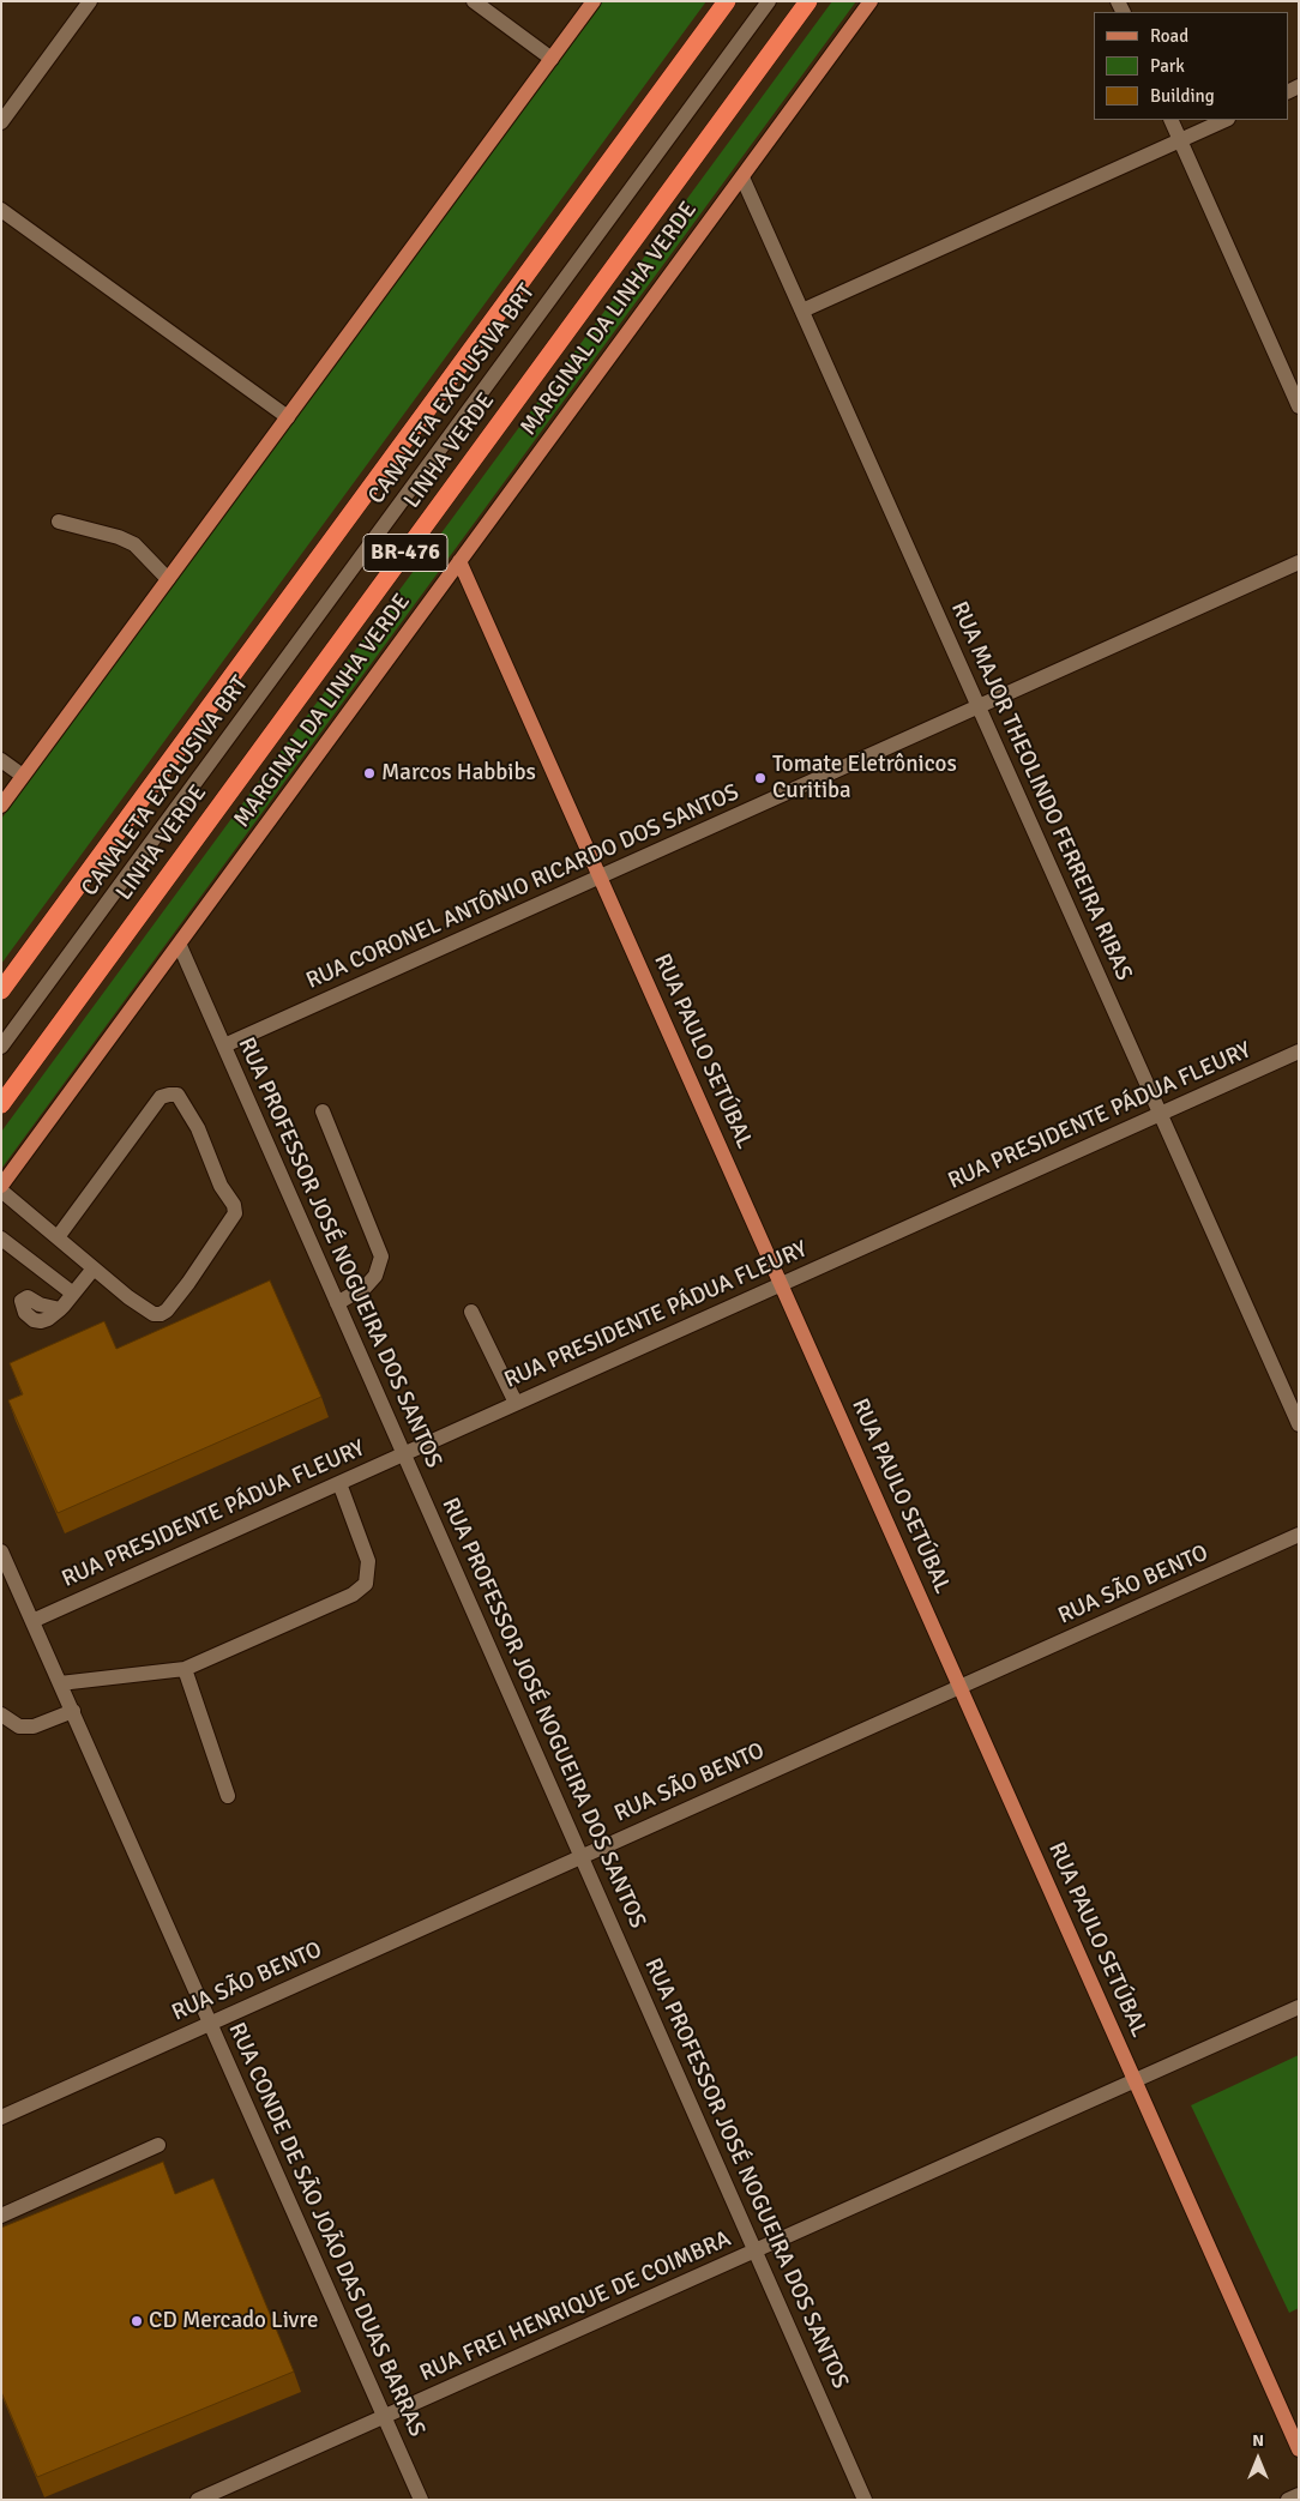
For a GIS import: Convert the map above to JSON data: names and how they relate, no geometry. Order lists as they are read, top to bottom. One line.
{"streets":{"highway":["LINHA VERDE","BR-476"],"main road":["MARGINAL DA LINHA VERDE","RUA PAULO SETÚBAL"],"street":["CANALETA EXCLUSIVA BRT","RUA MAJOR THEOLINDO FERREIRA RIBAS","RUA CORONEL ANTÔNIO RICARDO DOS SANTOS","RUA PRESIDENTE PÁDUA FLEURY","RUA PROFESSOR JOSÉ NOGUEIRA DOS SANTOS","RUA SÃO BENTO","RUA CONDE DE SÃO JOÃO DAS DUAS BARRAS","RUA FREI HENRIQUE DE COIMBRA"]},"crossings":[["MARGINAL DA LINHA VERDE","RUA MAJOR THEOLINDO FERREIRA RIBAS"],["MARGINAL DA LINHA VERDE","RUA PAULO SETÚBAL"],["MARGINAL DA LINHA VERDE","RUA PROFESSOR JOSÉ NOGUEIRA DOS SANTOS"],["RUA MAJOR THEOLINDO FERREIRA RIBAS","RUA CORONEL ANTÔNIO RICARDO DOS SANTOS"],["RUA MAJOR THEOLINDO FERREIRA RIBAS","RUA PRESIDENTE PÁDUA FLEURY"],["RUA CORONEL ANTÔNIO RICARDO DOS SANTOS","RUA PAULO SETÚBAL"],["RUA CORONEL ANTÔNIO RICARDO DOS SANTOS","RUA PROFESSOR JOSÉ NOGUEIRA DOS SANTOS"],["RUA PAULO SETÚBAL","RUA PRESIDENTE PÁDUA FLEURY"],["RUA PAULO SETÚBAL","RUA SÃO BENTO"],["RUA PAULO SETÚBAL","RUA FREI HENRIQUE DE COIMBRA"],["RUA PRESIDENTE PÁDUA FLEURY","RUA PROFESSOR JOSÉ NOGUEIRA DOS SANTOS"],["RUA PRESIDENTE PÁDUA FLEURY","RUA CONDE DE SÃO JOÃO DAS DUAS BARRAS"],["RUA PROFESSOR JOSÉ NOGUEIRA DOS SANTOS","RUA SÃO BENTO"],["RUA PROFESSOR JOSÉ NOGUEIRA DOS SANTOS","RUA FREI HENRIQUE DE COIMBRA"],["RUA SÃO BENTO","RUA CONDE DE SÃO JOÃO DAS DUAS BARRAS"],["RUA CONDE DE SÃO JOÃO DAS DUAS BARRAS","RUA FREI HENRIQUE DE COIMBRA"]],"places":["Marcos Habbibs","Tomate Eletrônicos Curitiba","CD Mercado Livre"],"legend":["Road","Park","Building"],"north":"top"}
